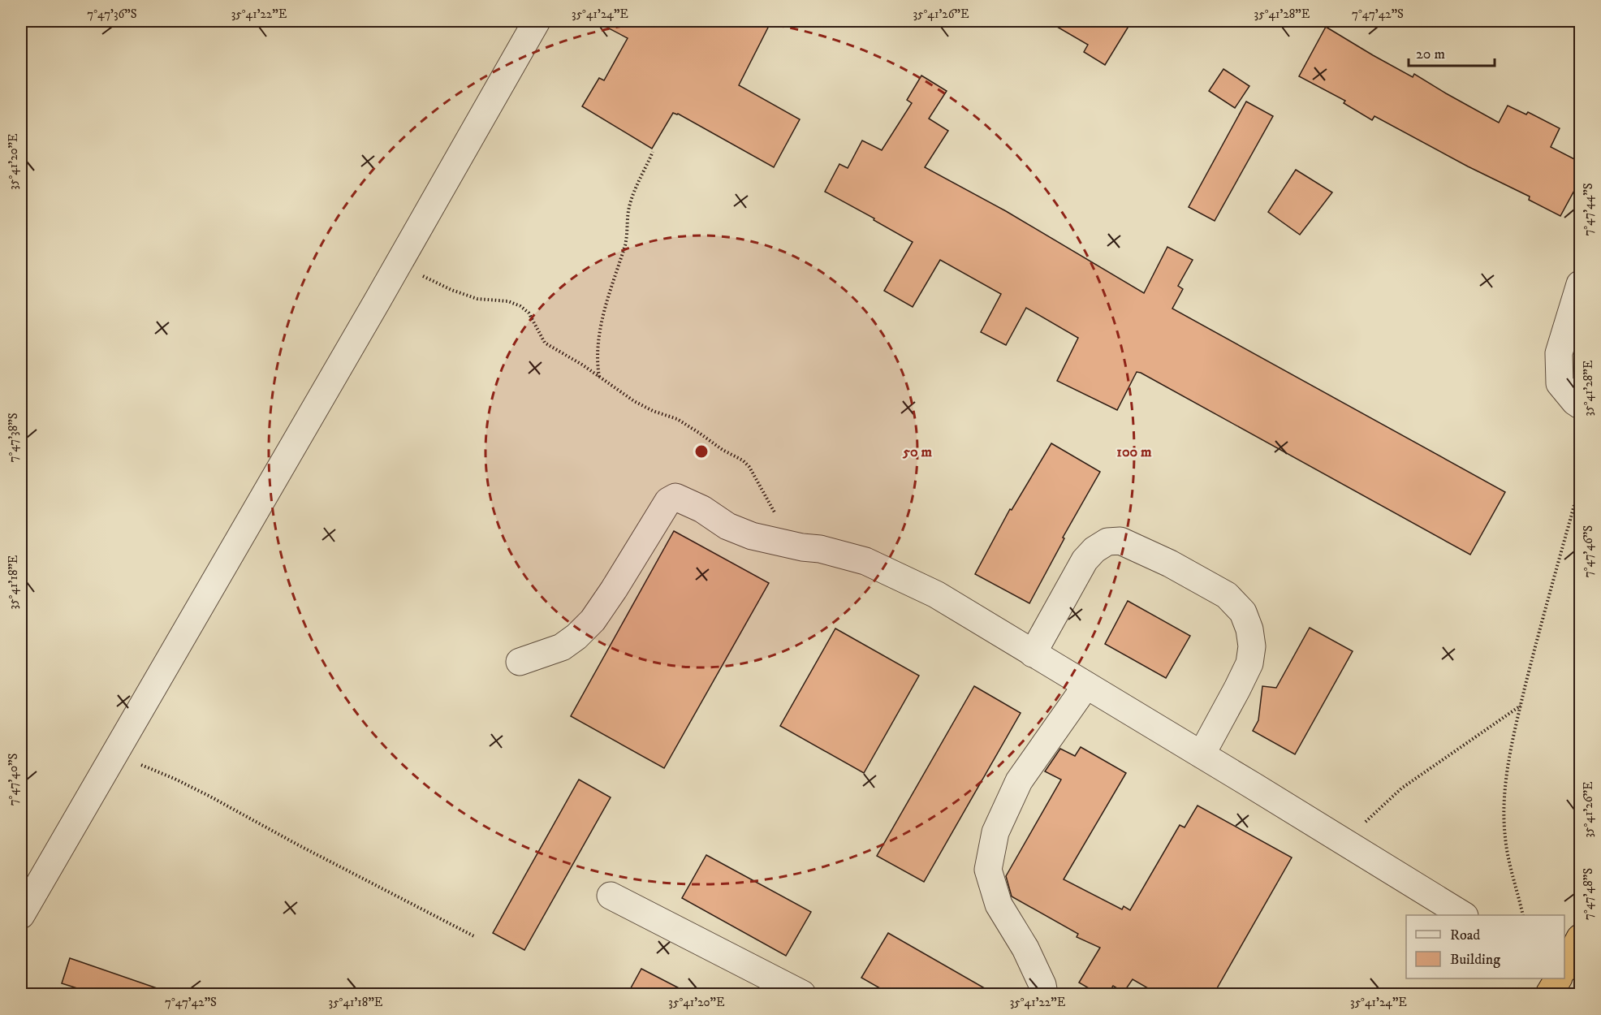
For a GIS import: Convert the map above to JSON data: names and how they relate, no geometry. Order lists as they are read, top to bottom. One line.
{"legend":["Road","Building"],"scale_bar":"20 m","coordinates":["7°47'36\"S","35°41'22\"E","35°41'24\"E","35°41'26\"E","35°41'28\"E","7°47'42\"S","35°41'20\"E","7°47'44\"S","7°47'38\"S","7°47'46\"S","35°41'18\"E","7°47'40\"S","7°47'48\"S"],"rings":["50 m","100 m"]}
